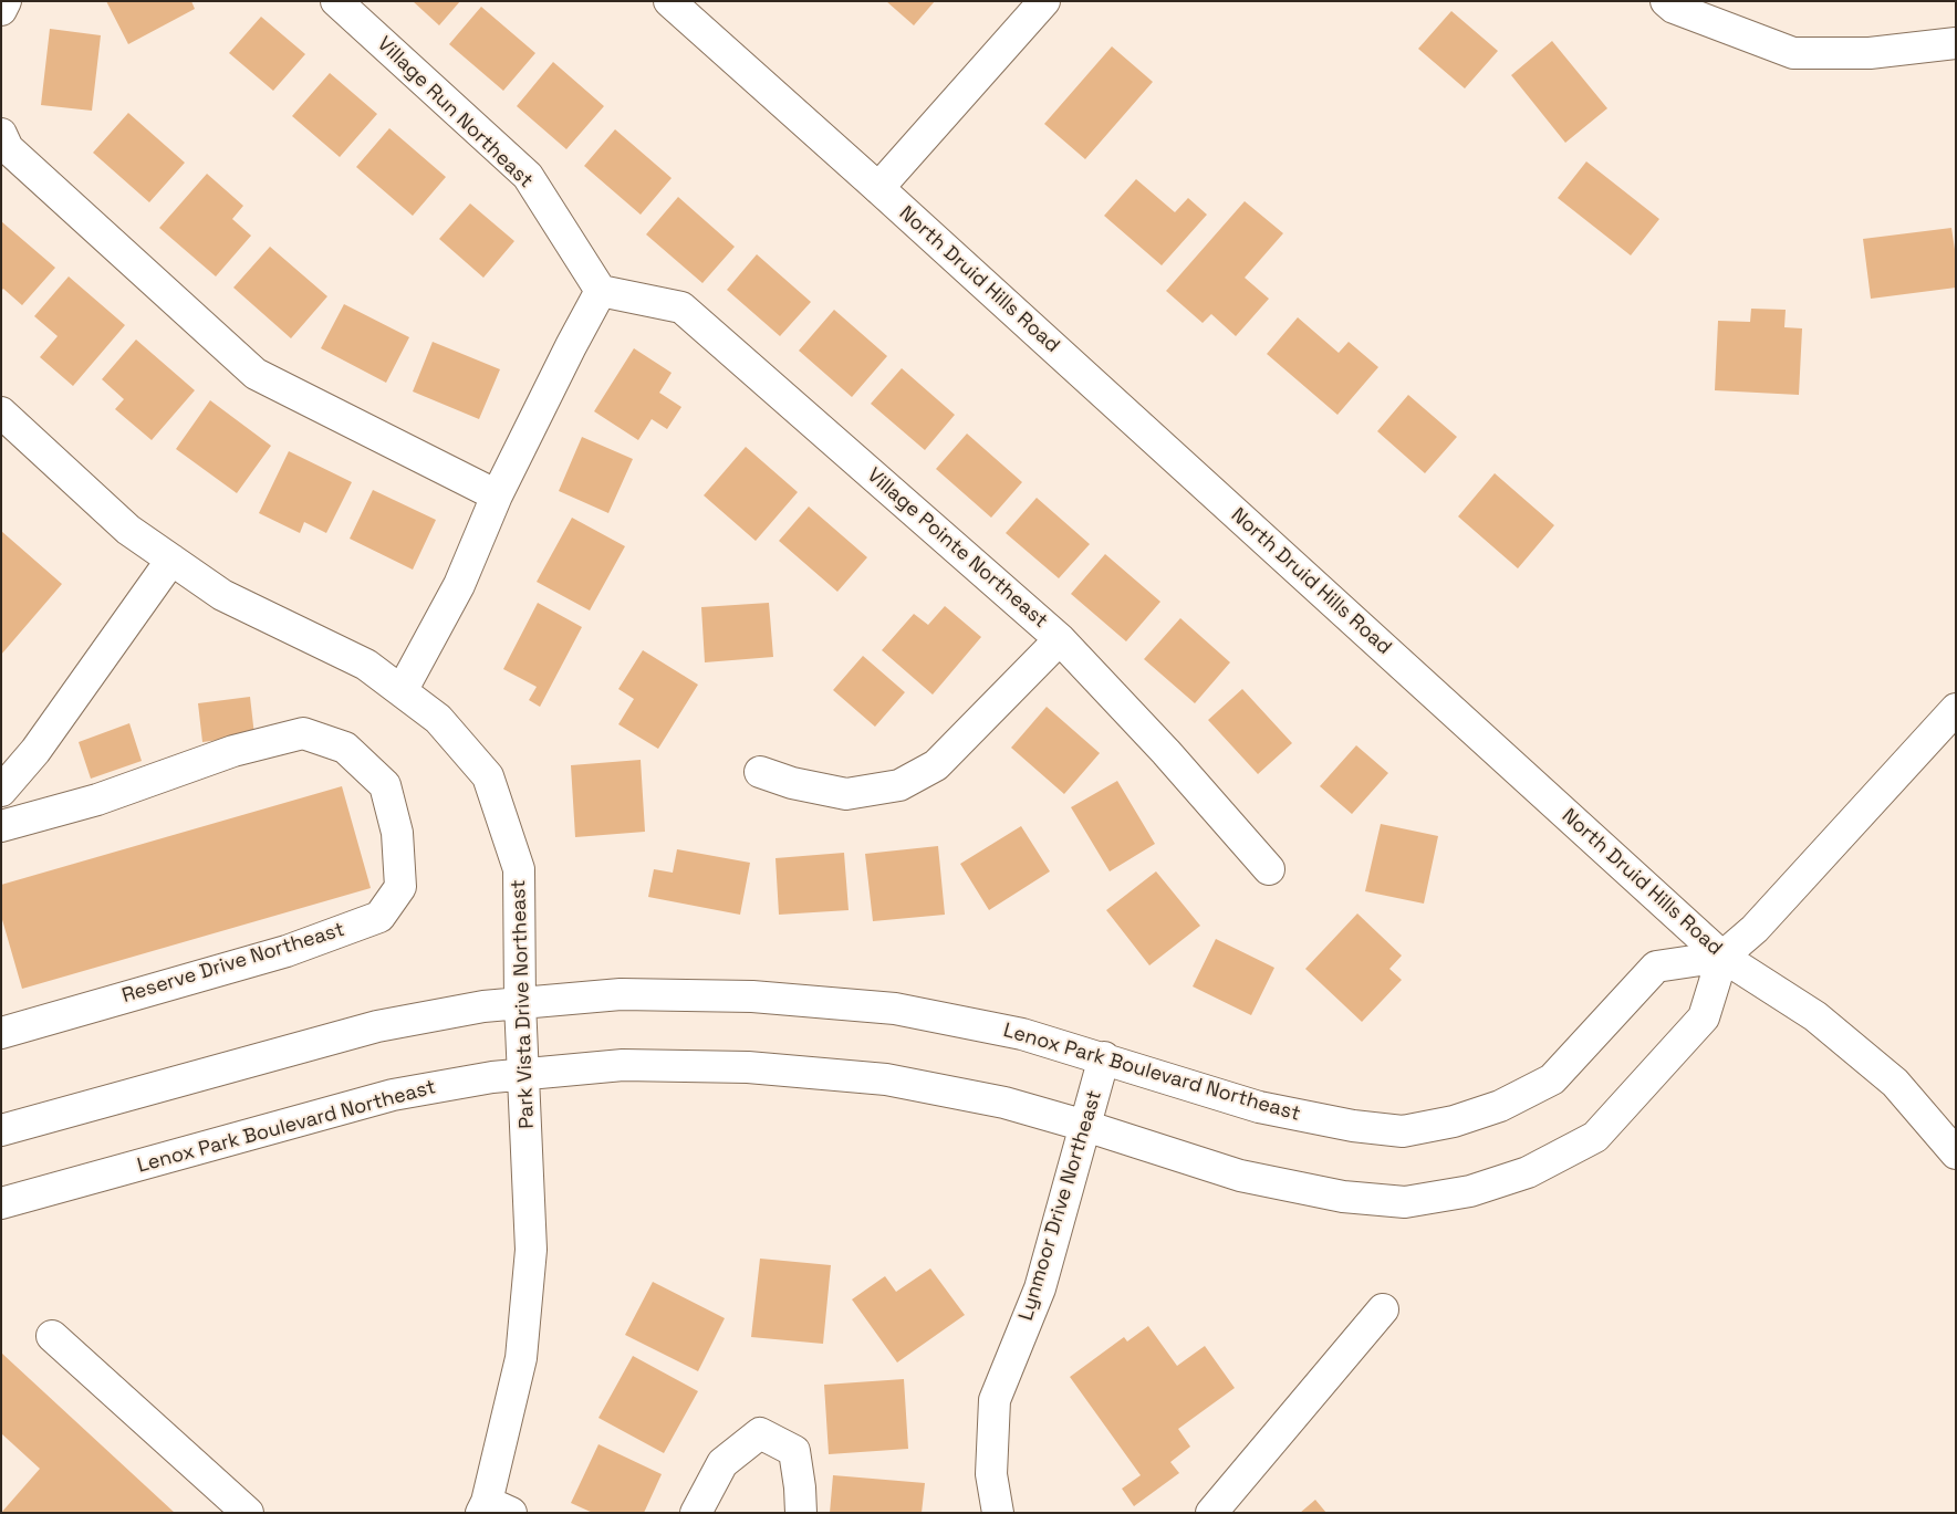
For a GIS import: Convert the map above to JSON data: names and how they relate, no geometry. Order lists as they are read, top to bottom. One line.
{"streets":{"street":["Village Run Northeast","North Druid Hills Road","Village Pointe Northeast","Reserve Drive Northeast","Park Vista Drive Northeast","Lenox Park Boulevard Northeast","Lynmoor Drive Northeast"]},"crossings":[["Village Run Northeast","Village Pointe Northeast"],["North Druid Hills Road","Lenox Park Boulevard Northeast"],["Park Vista Drive Northeast","Lenox Park Boulevard Northeast"],["Lenox Park Boulevard Northeast","Lynmoor Drive Northeast"]]}
